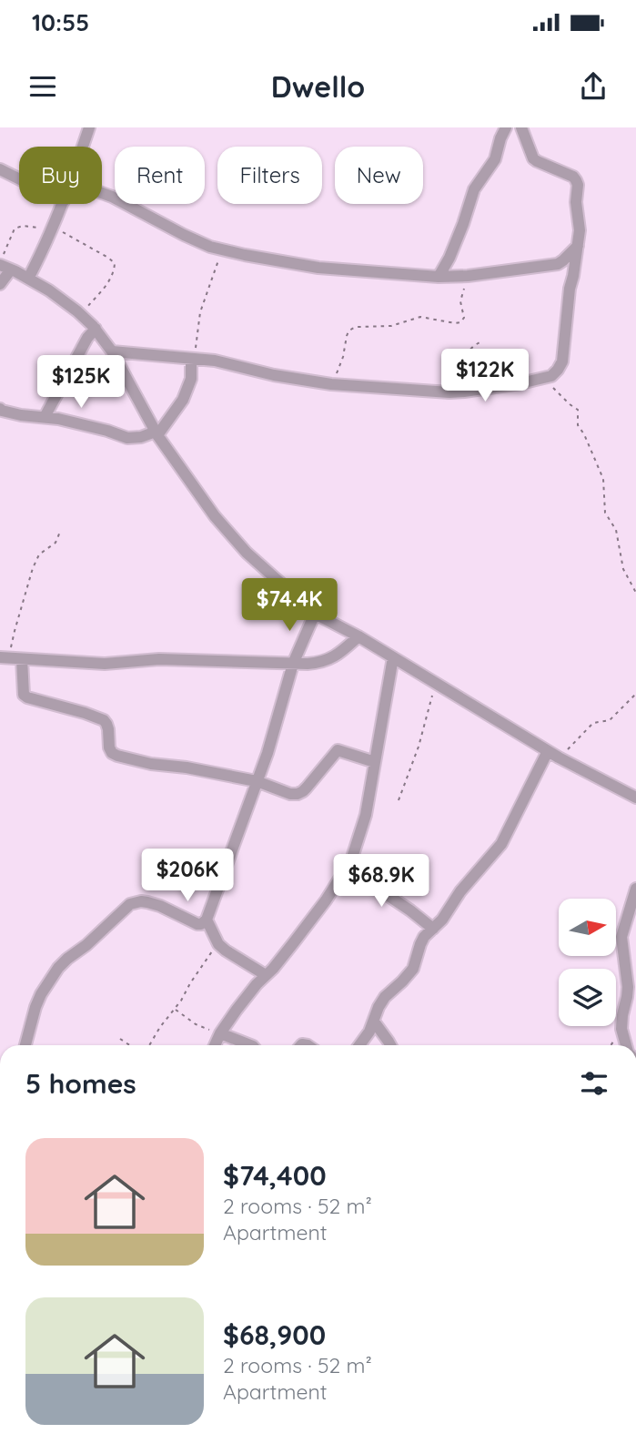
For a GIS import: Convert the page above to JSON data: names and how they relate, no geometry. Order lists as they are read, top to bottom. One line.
{"north":"right","page":{"status":"10:55","header":"Dwello","chip":["Buy","Rent","Filters","New"],"price":["$122K","$125K","$74.4K","$206K","$68.9K"],"heading":"5 homes","list":[{"name":"$74,400","note":"2 rooms · 52 m² · Apartment"},{"name":"$68,900","note":"2 rooms · 52 m² · Apartment"}]}}
